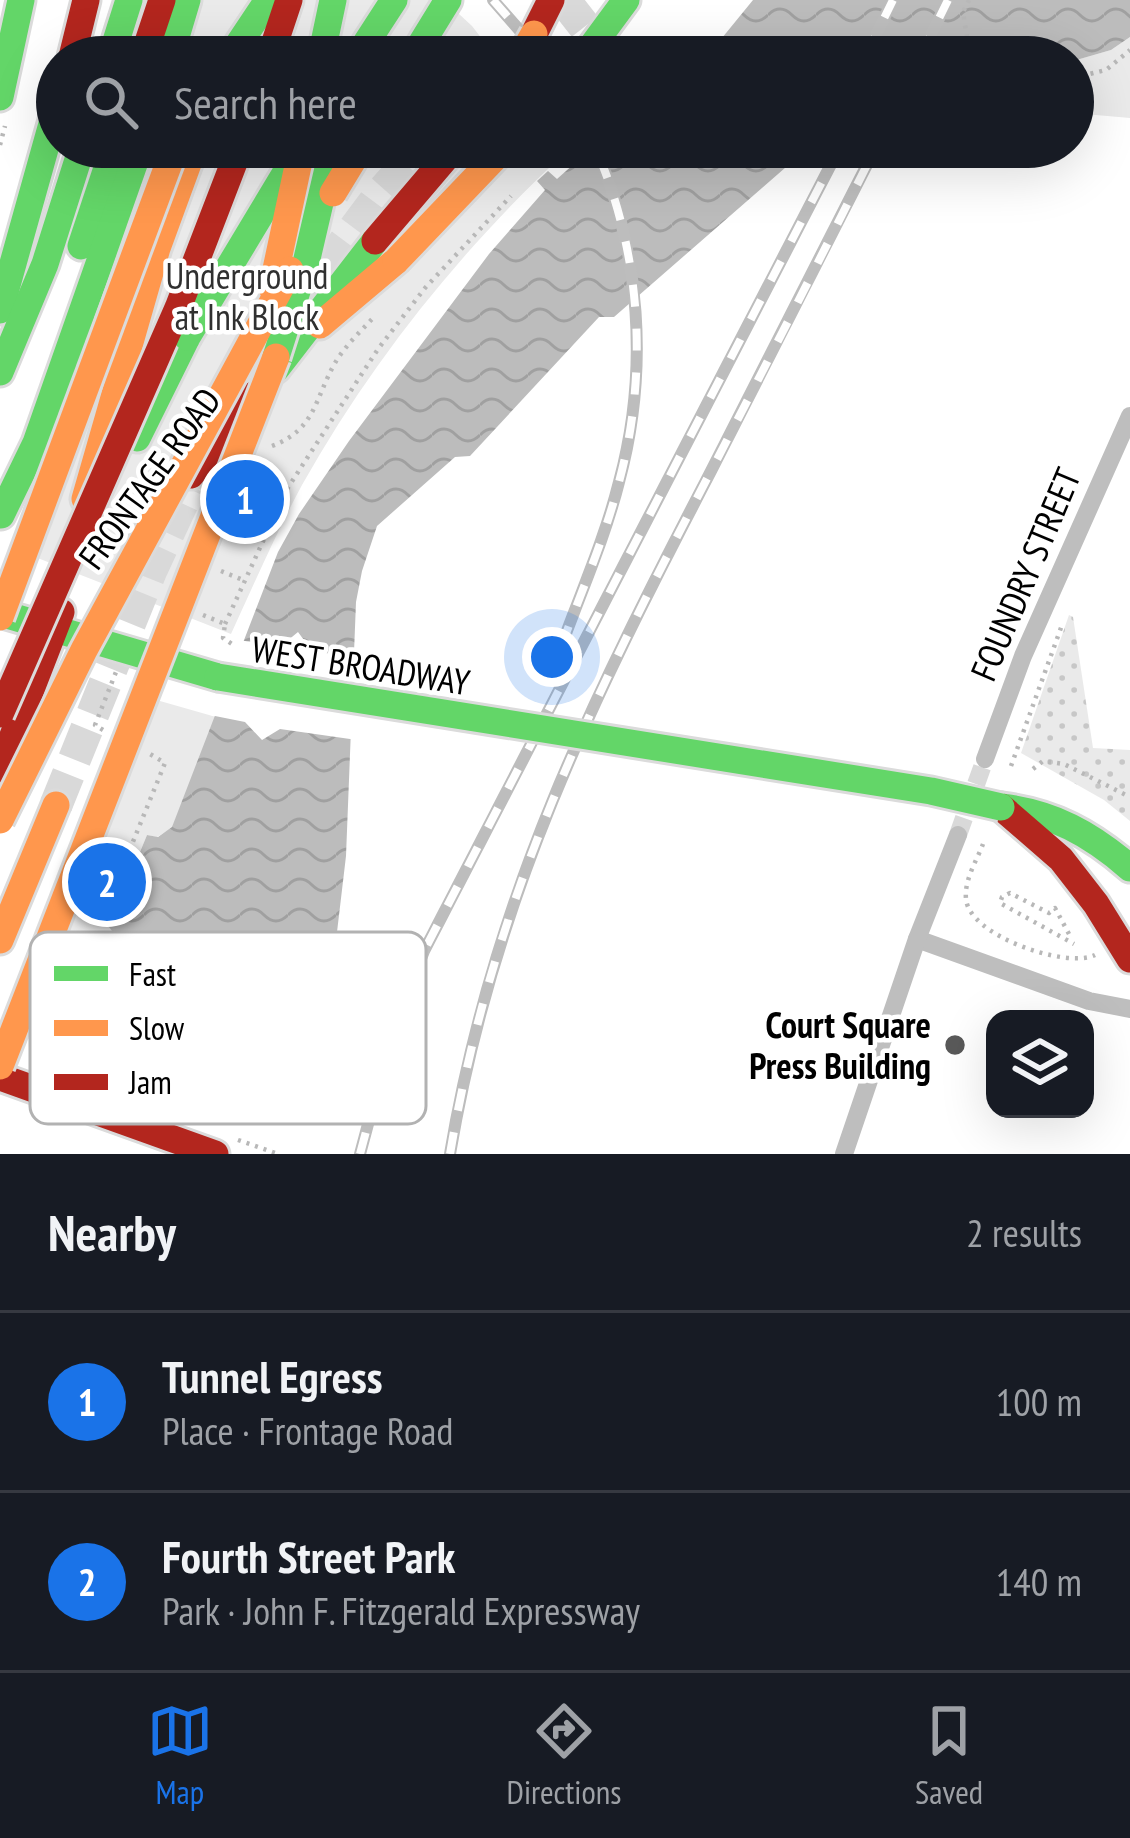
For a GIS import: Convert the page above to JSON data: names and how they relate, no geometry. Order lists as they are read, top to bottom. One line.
{"streets":{"main road":["FRONTAGE ROAD","WEST BROADWAY"],"street":["FOUNDRY STREET"]},"crossings":[["FRONTAGE ROAD","WEST BROADWAY"]],"parks":["Underground at Ink Block"],"places":["Court Square Press Building"],"legend":["Fast","Slow","Jam"],"page":{"search":"Search here","pins":["1","2"],"heading":["Nearby","2 results"],"list":[{"mark":"1","name":"Tunnel Egress","note":"Place · Frontage Road","value":"100 m"},{"mark":"2","name":"Fourth Street Park","note":"Park · John F. Fitzgerald Expressway","value":"140 m"}],"nav":["Map","Directions","Saved"]}}
